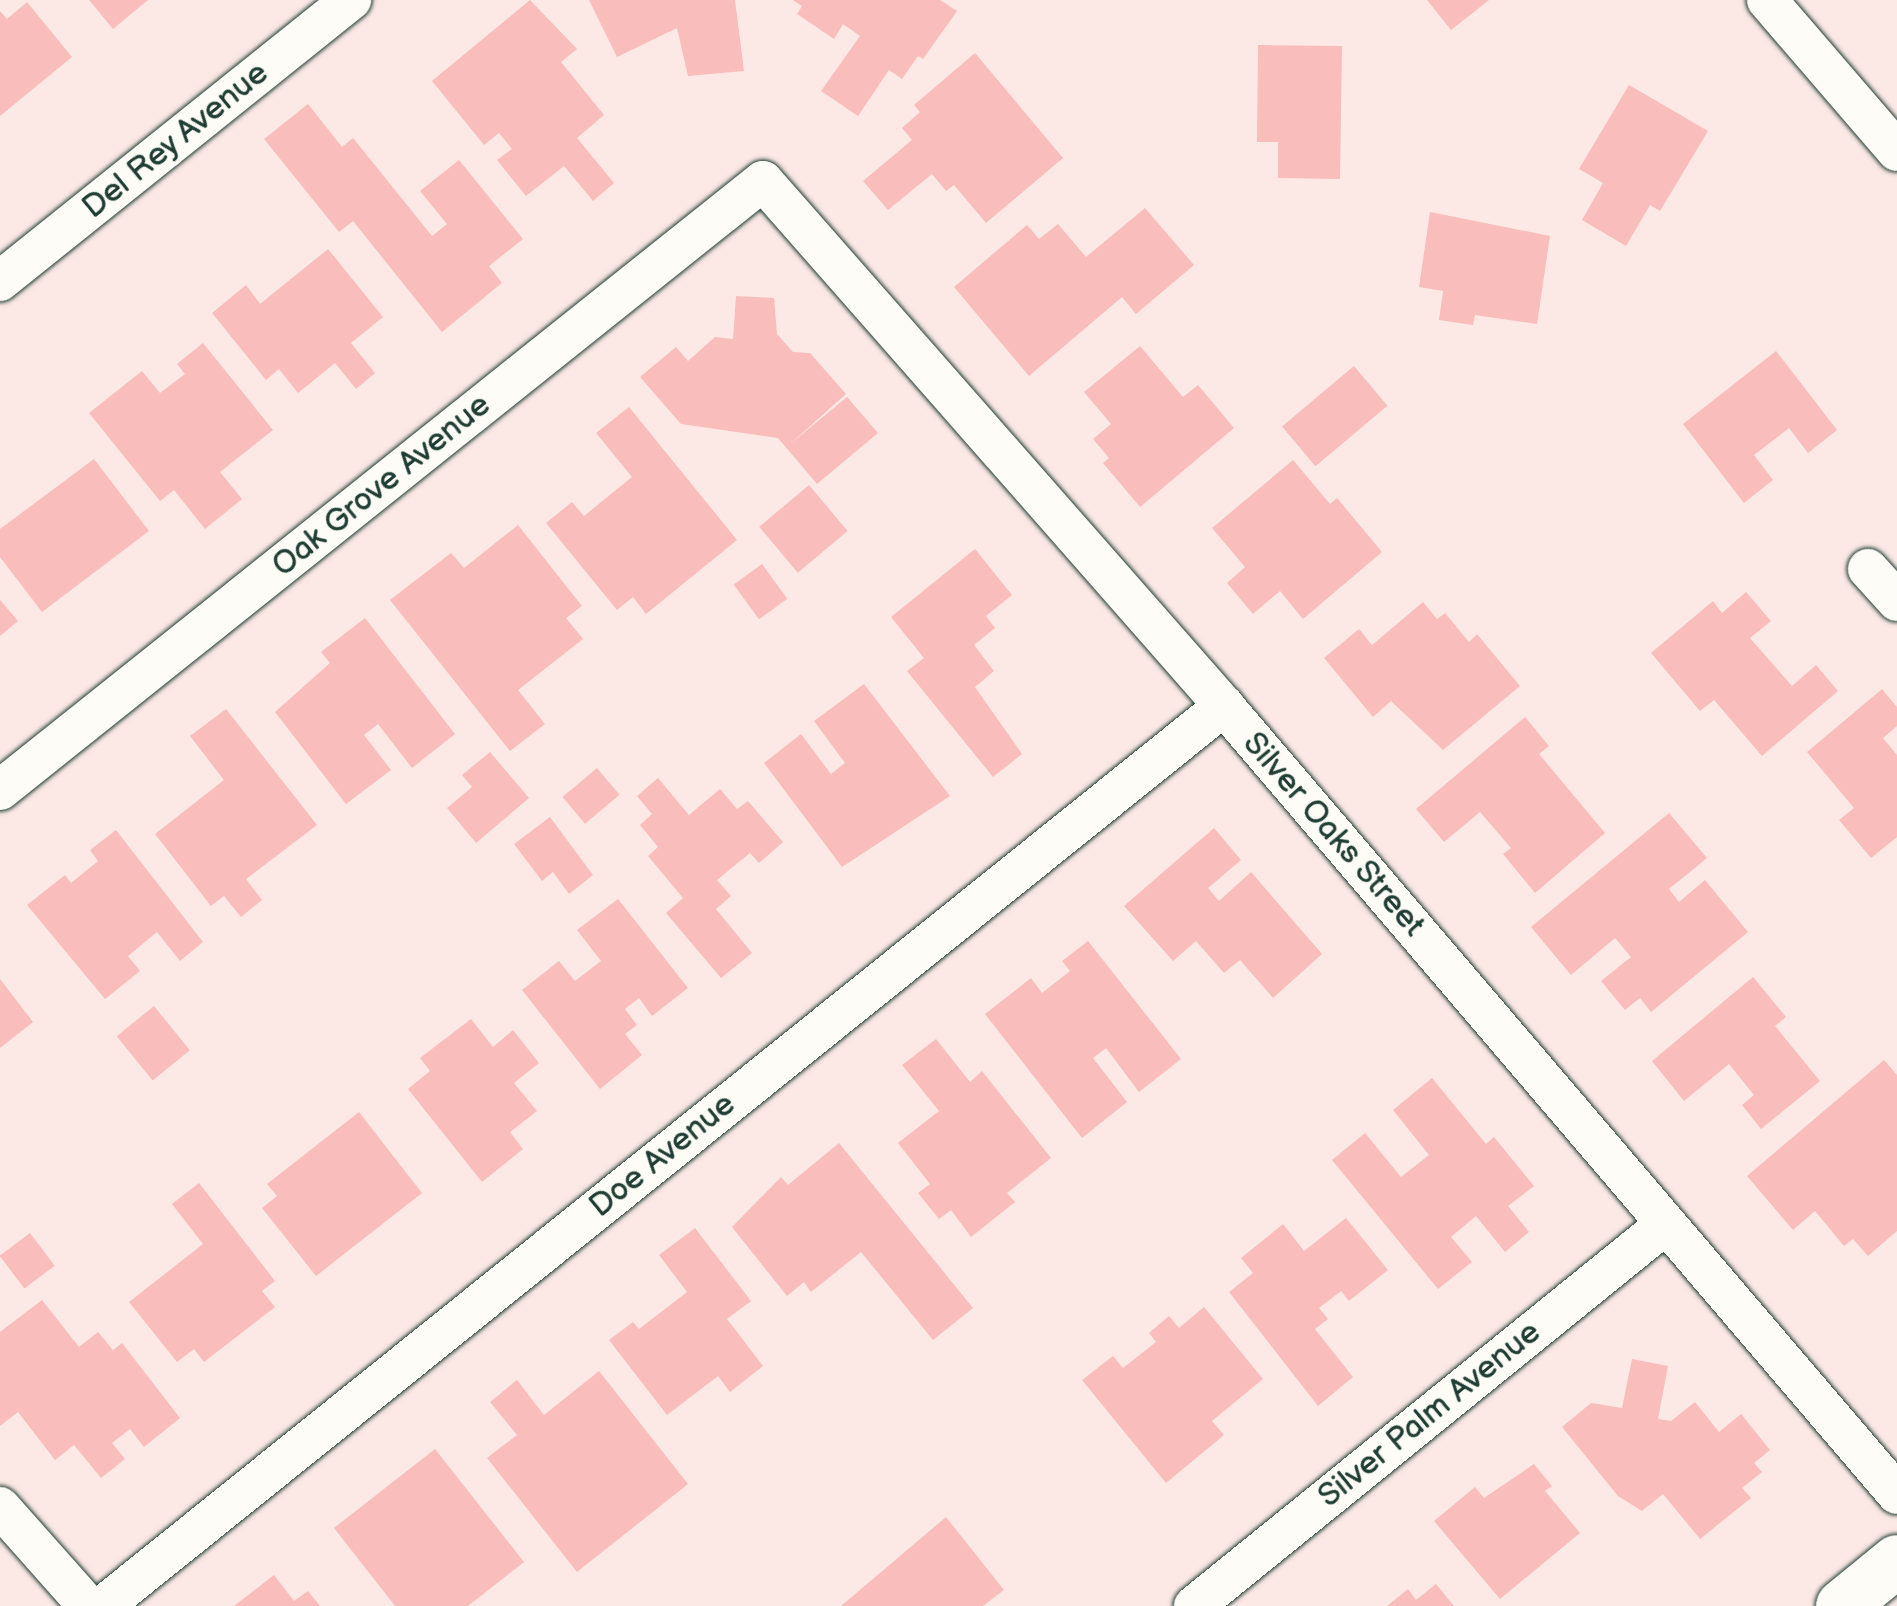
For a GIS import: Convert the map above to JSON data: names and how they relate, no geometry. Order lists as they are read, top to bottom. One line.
{"streets":{"street":["Del Rey Avenue","Oak Grove Avenue","Silver Oaks Street","Doe Avenue","Silver Palm Avenue"]},"crossings":[["Oak Grove Avenue","Silver Oaks Street"],["Silver Oaks Street","Doe Avenue"],["Silver Oaks Street","Silver Palm Avenue"]]}
